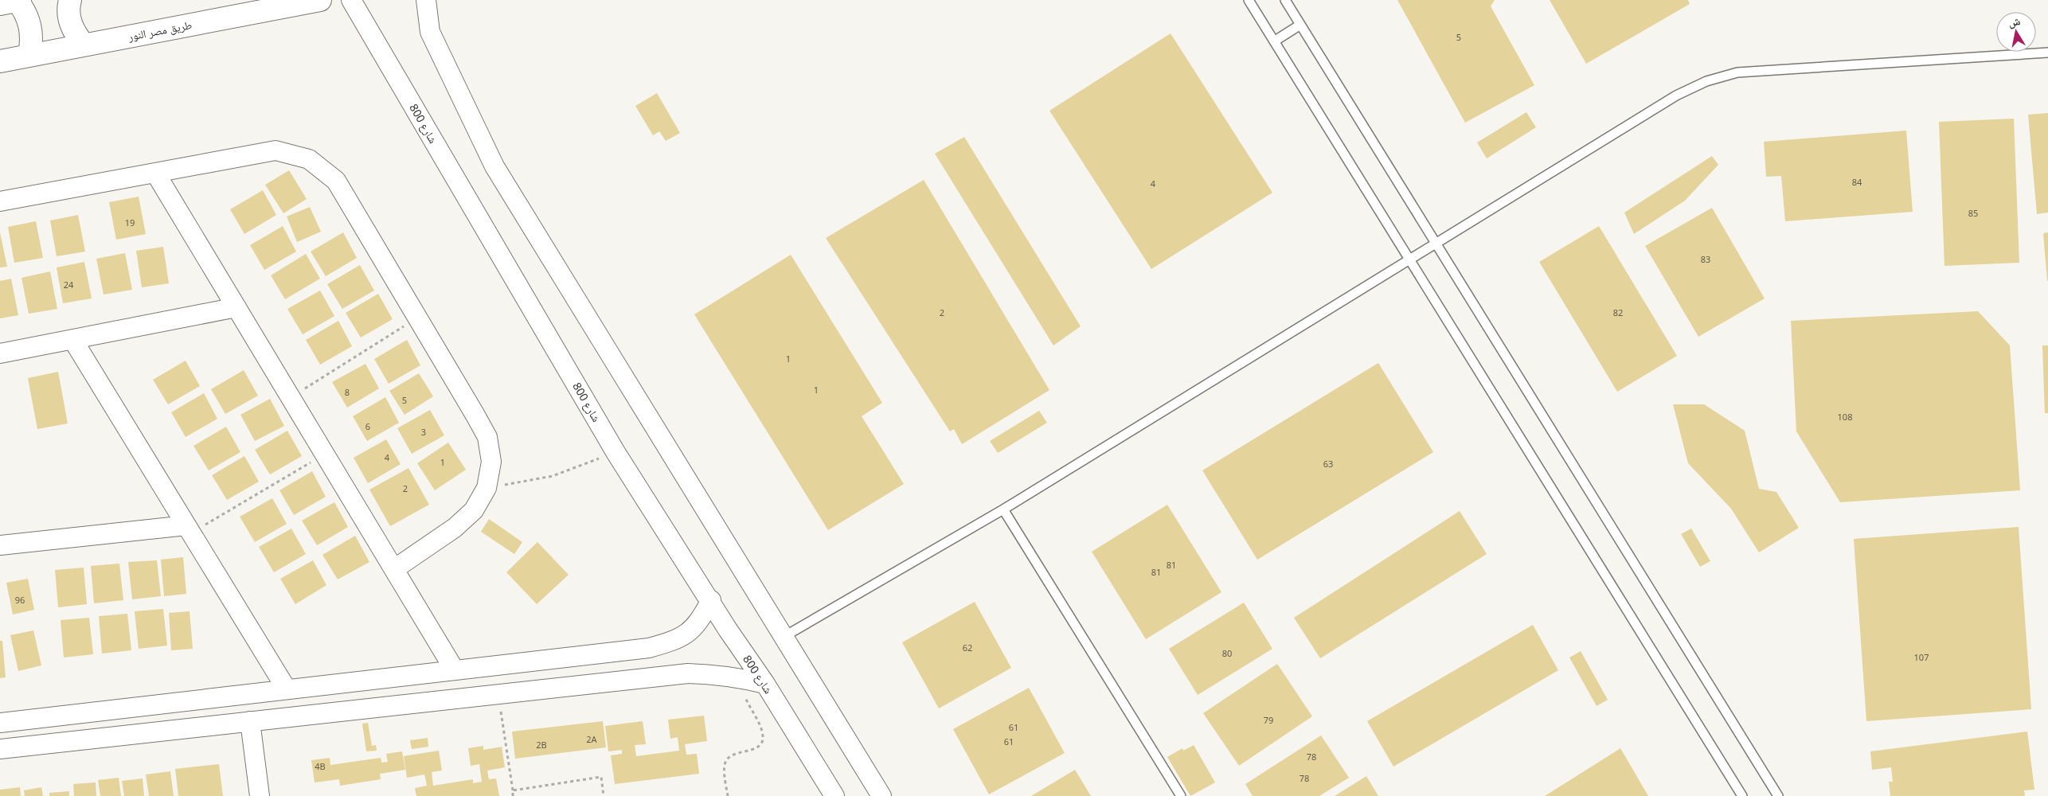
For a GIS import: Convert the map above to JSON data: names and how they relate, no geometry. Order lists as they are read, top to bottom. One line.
{"streets":{"street":["طريق مصر النور","شارع 800"]},"house_numbers":["5","84","4","85","19","83","24","2","82","1","1","8","5","108","6","3","4","1","63","2","81","81","96","62","80","107","79","61","2A","61","2B","78","4B","78"],"north":"top"}
